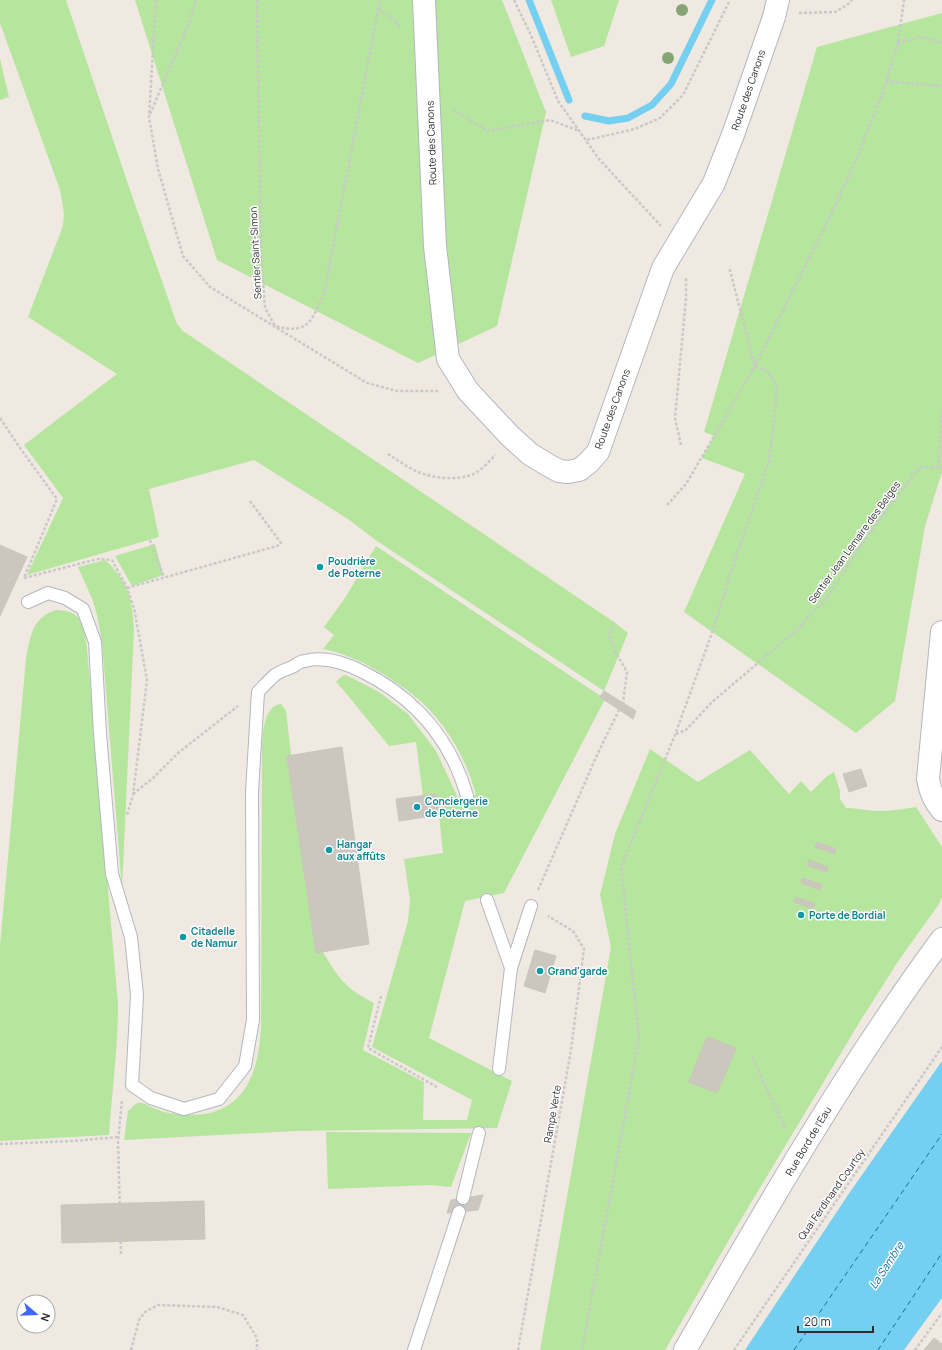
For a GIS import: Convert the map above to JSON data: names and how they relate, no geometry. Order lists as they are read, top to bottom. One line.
{"streets":{"street":["Route des Canons","Rue Bord de l'Eau"],"path":["Sentier Saint-Simon","Sentier Jean Lemaire des Belges","Rampe Verte","Quai Ferdinand Courtoy"]},"water":["La Sambre"],"places":["Poudrière de Poterne","Conciergerie de Poterne","Hangar aux affûts","Porte de Bordial","Citadelle de Namur","Grand'garde"],"scale_bar":"20 m","north":"right"}
